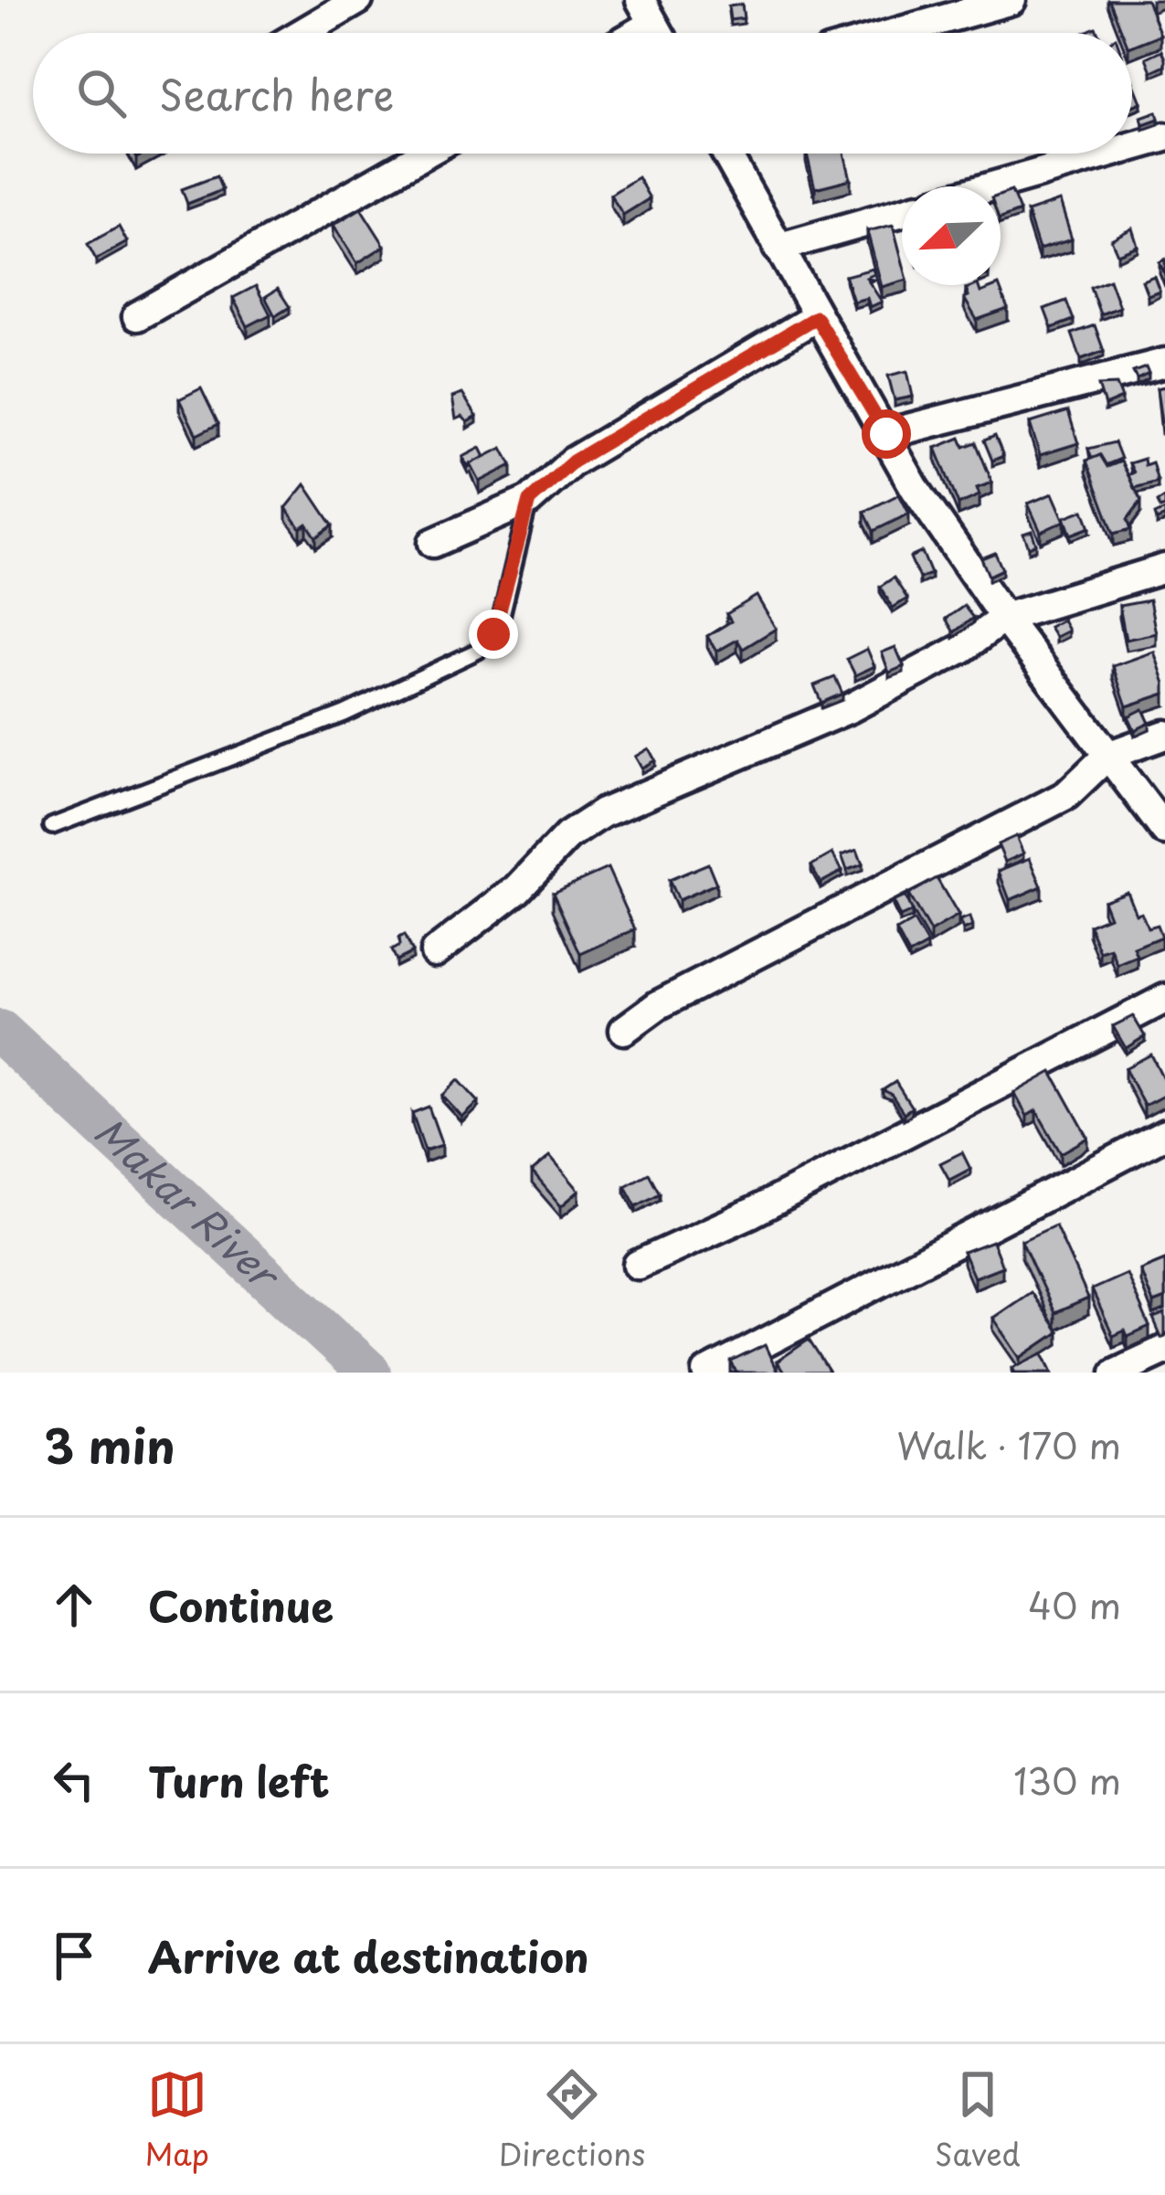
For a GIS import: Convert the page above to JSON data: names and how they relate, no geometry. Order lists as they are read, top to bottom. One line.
{"water":["Makar River"],"north":"bottom left","page":{"search":"Search here","heading":["3 min","Walk · 170 m"],"list":[["Continue","40 m"],["Turn left","130 m"],"Arrive at destination"],"nav":["Map","Directions","Saved"]}}
